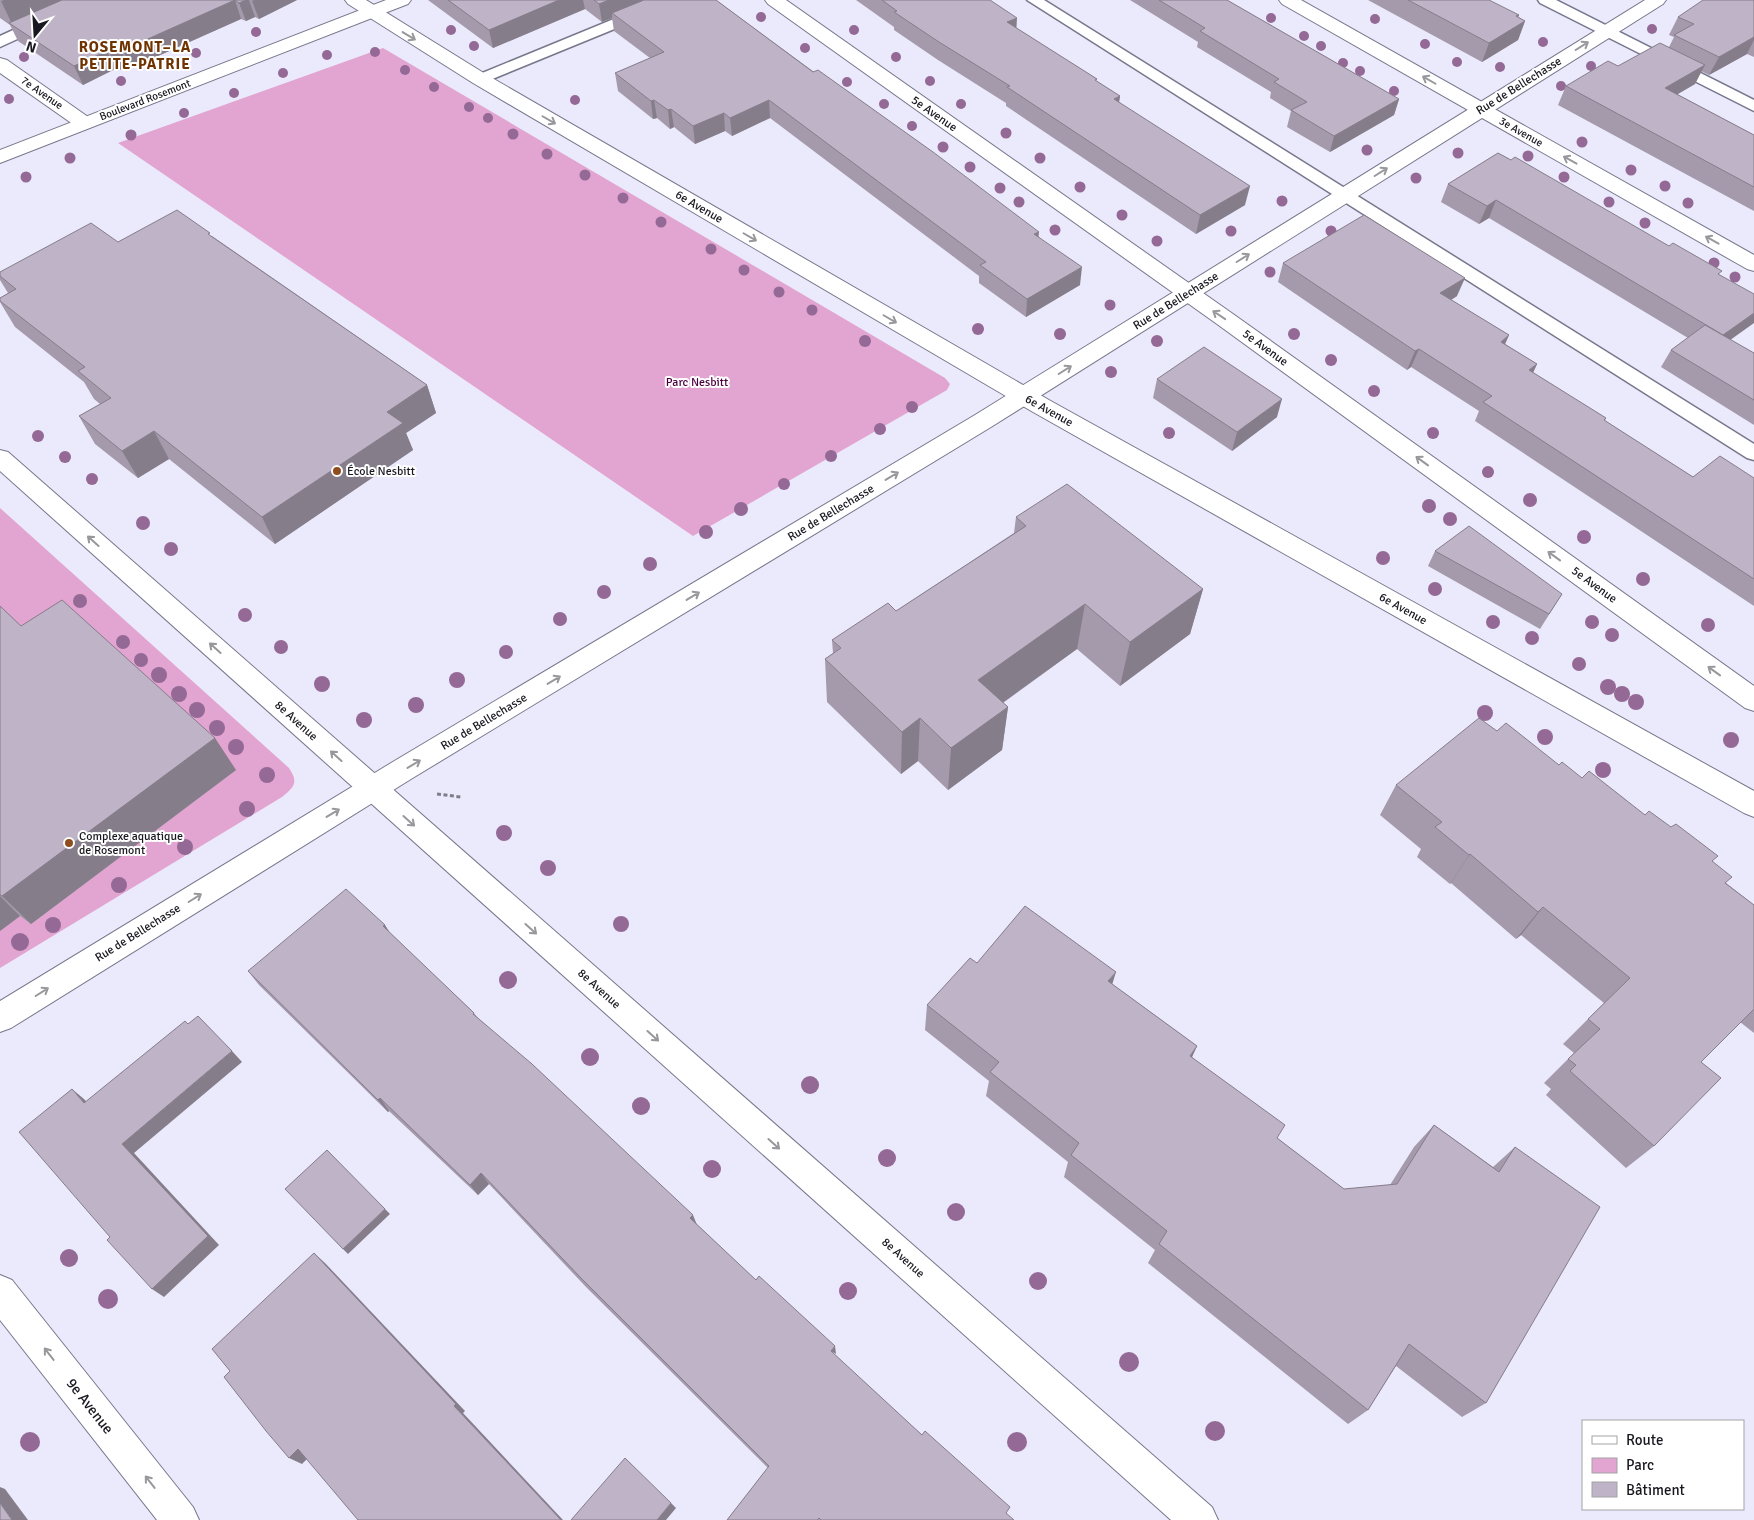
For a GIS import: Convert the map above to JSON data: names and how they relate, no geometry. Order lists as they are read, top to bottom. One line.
{"streets":{"street":["Rue de Bellechasse","7e Avenue","Boulevard Rosemont","5e Avenue","3e Avenue","6e Avenue","8e Avenue","9e Avenue"]},"crossings":[["Rue de Bellechasse","5e Avenue"],["Rue de Bellechasse","3e Avenue"],["Rue de Bellechasse","6e Avenue"],["Rue de Bellechasse","8e Avenue"],["7e Avenue","Boulevard Rosemont"],["Boulevard Rosemont","6e Avenue"]],"one_way":["Rue de Bellechasse","5e Avenue","3e Avenue","6e Avenue","9e Avenue"],"districts":["ROSEMONT–LA PETITE-PATRIE"],"parks":["Parc Nesbitt"],"places":["École Nesbitt","Complexe aquatique de Rosemont"],"legend":["Route","Parc","Bâtiment"],"north":"bottom"}
